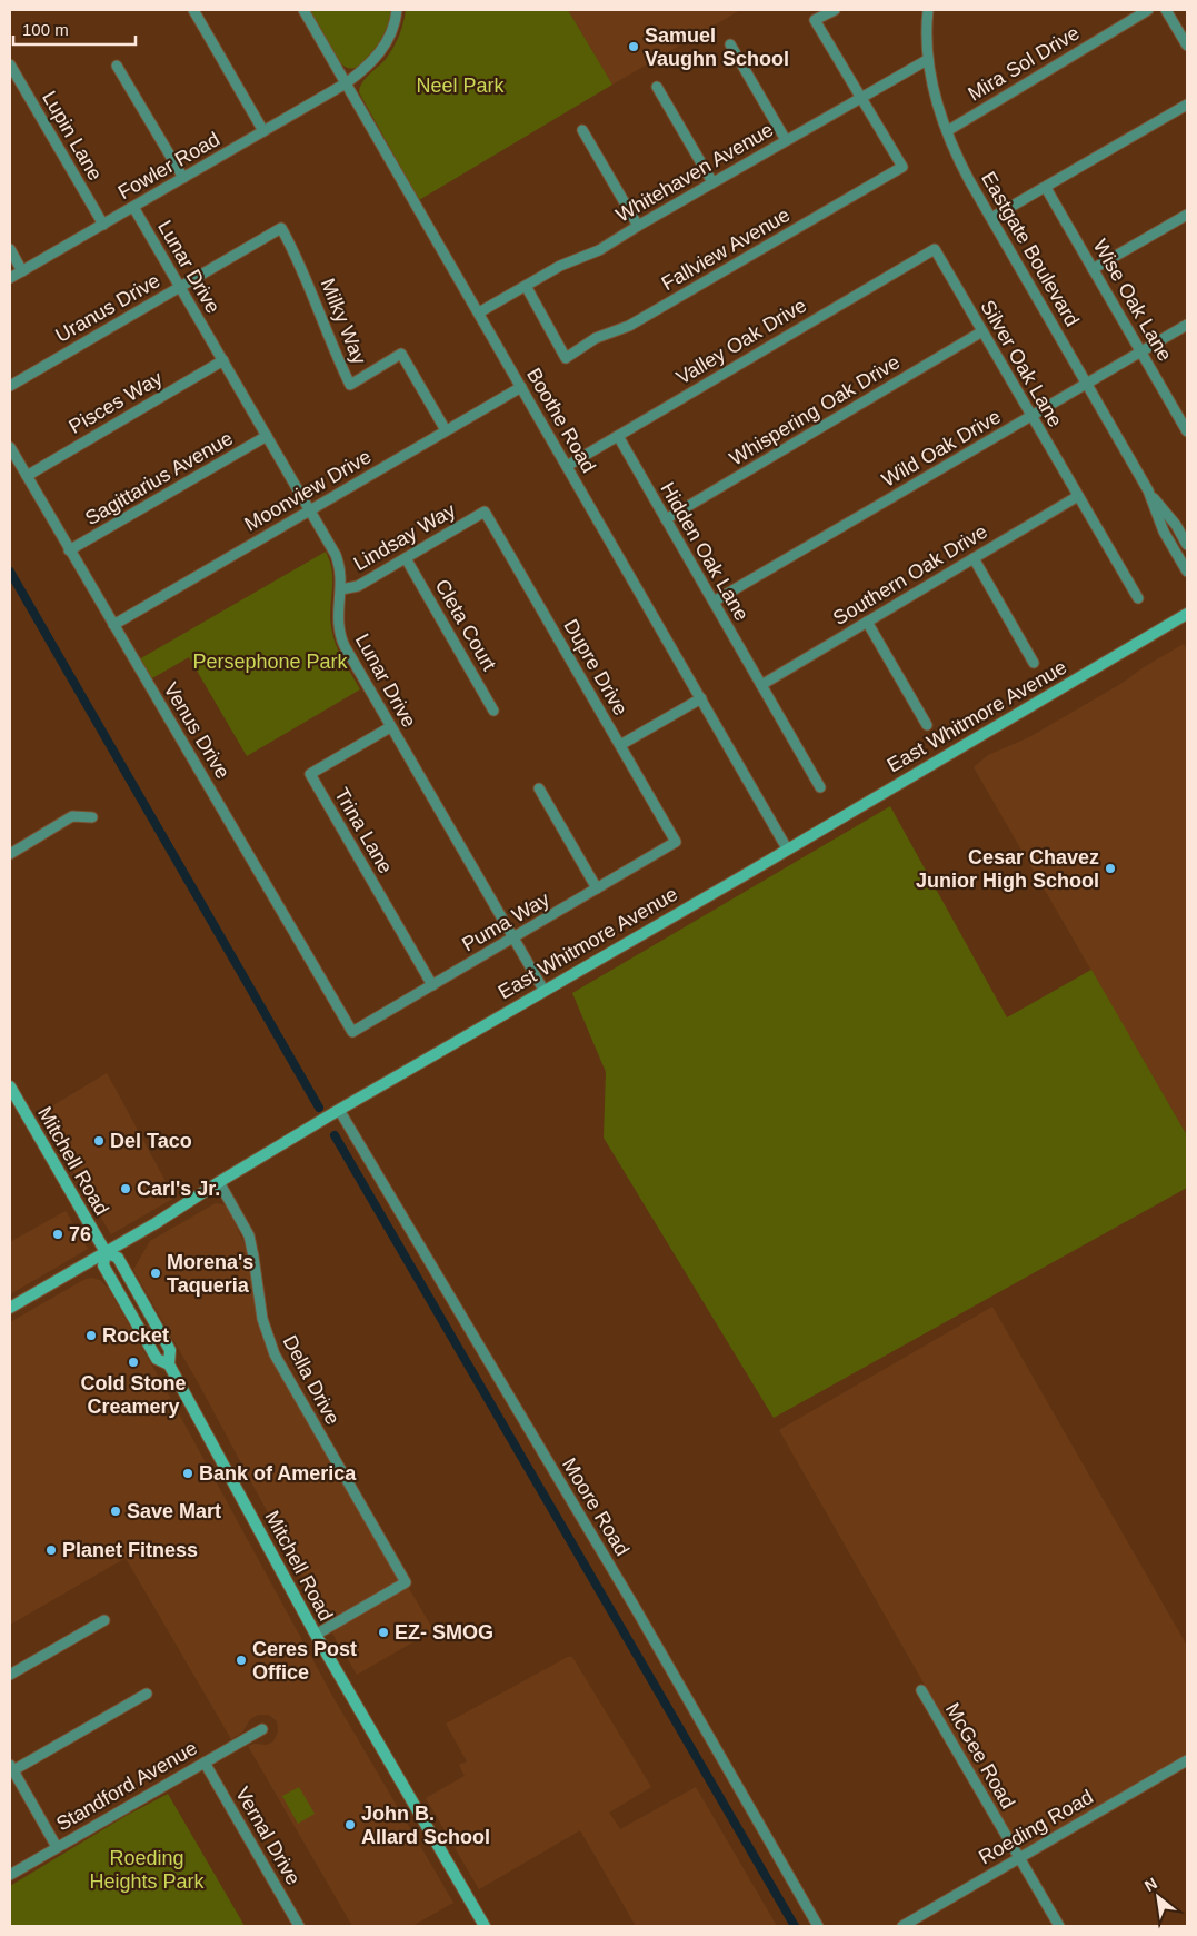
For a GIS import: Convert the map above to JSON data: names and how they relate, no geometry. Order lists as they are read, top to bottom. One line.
{"streets":{"main road":["East Whitmore Avenue","Mitchell Road"],"street":["Mira Sol Drive","Lupin Lane","Fowler Road","Whitehaven Avenue","Fallview Avenue","Eastgate Boulevard","Lunar Drive","Wise Oak Lane","Uranus Drive","Milky Way","Valley Oak Drive","Silver Oak Lane","Pisces Way","Whispering Oak Drive","Boothe Road","Wild Oak Drive","Sagittarius Avenue","Moonview Drive","Lindsay Way","Hidden Oak Lane","Southern Oak Drive","Cleta Court","Dupre Drive","Venus Drive","Trina Lane","Puma Way","Della Drive","Moore Road","McGee Road","Standford Avenue","Roeding Road","Vernal Drive"]},"crossings":[["Mira Sol Drive","Eastgate Boulevard"],["Lupin Lane","Fowler Road"],["Fowler Road","Lunar Drive"],["Fowler Road","Boothe Road"],["Whitehaven Avenue","Fallview Avenue"],["Whitehaven Avenue","Eastgate Boulevard"],["Whitehaven Avenue","Boothe Road"],["Eastgate Boulevard","Wild Oak Drive"],["Lunar Drive","Uranus Drive"],["Lunar Drive","Pisces Way"],["Lunar Drive","Sagittarius Avenue"],["Lunar Drive","Moonview Drive"],["Lunar Drive","Lindsay Way"],["Lunar Drive","East Whitmore Avenue"],["Lunar Drive","Trina Lane"],["Lunar Drive","Puma Way"],["Wise Oak Lane","Wild Oak Drive"],["Uranus Drive","Milky Way"],["Milky Way","Moonview Drive"],["Valley Oak Drive","Silver Oak Lane"],["Valley Oak Drive","Boothe Road"],["Valley Oak Drive","Hidden Oak Lane"],["Silver Oak Lane","Whispering Oak Drive"],["Silver Oak Lane","Wild Oak Drive"],["Silver Oak Lane","Southern Oak Drive"],["Pisces Way","Venus Drive"],["Whispering Oak Drive","Hidden Oak Lane"],["Boothe Road","Moonview Drive"],["Boothe Road","East Whitmore Avenue"],["Wild Oak Drive","Hidden Oak Lane"],["Sagittarius Avenue","Venus Drive"],["Moonview Drive","Venus Drive"],["Lindsay Way","Cleta Court"],["Lindsay Way","Dupre Drive"],["Hidden Oak Lane","Southern Oak Drive"],["Dupre Drive","Puma Way"],["East Whitmore Avenue","Mitchell Road"],["East Whitmore Avenue","Della Drive"],["East Whitmore Avenue","Moore Road"],["Venus Drive","Puma Way"],["Trina Lane","Puma Way"],["Mitchell Road","Della Drive"],["McGee Road","Roeding Road"],["Standford Avenue","Vernal Drive"]],"parks":["Neel Park","Persephone Park","Roeding Heights Park"],"places":["Samuel Vaughn School","Cesar Chavez Junior High School","Del Taco","Carl's Jr.","76","Morena's Taqueria","Rocket","Cold Stone Creamery","Bank of America","Save Mart","Planet Fitness","EZ- SMOG","Ceres Post Office","John B. Allard School"],"scale_bar":"100 m","north":"top left"}
